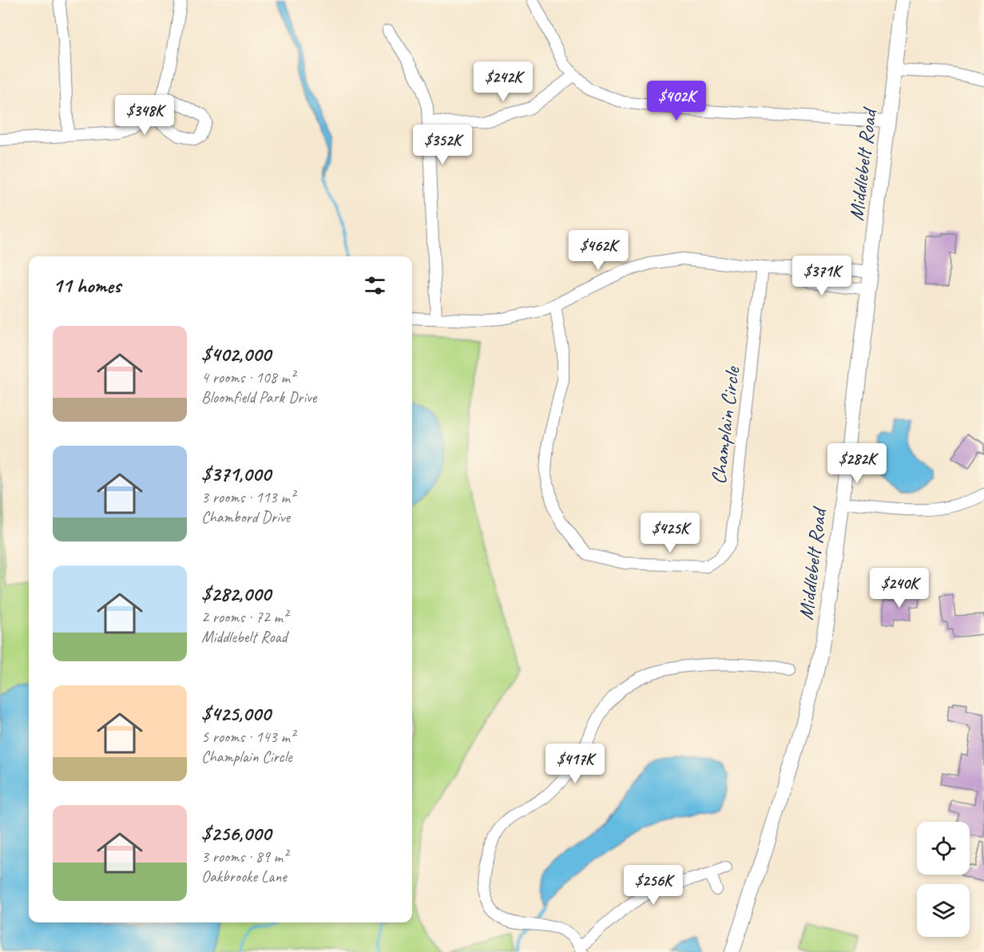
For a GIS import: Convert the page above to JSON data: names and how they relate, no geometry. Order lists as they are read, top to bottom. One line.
{"streets":{"street":["Middlebelt Road","Champlain Circle"]},"page":{"price":["$242K","$402K","$348K","$352K","$462K","$371K","$282K","$425K","$240K","$417K","$256K"],"heading":"11 homes","list":[{"name":"$402,000","note":"4 rooms · 108 m² · Bloomfield Park Drive"},{"name":"$371,000","note":"3 rooms · 113 m² · Chambord Drive"},{"name":"$282,000","note":"2 rooms · 72 m² · Middlebelt Road"},{"name":"$425,000","note":"5 rooms · 143 m² · Champlain Circle"},{"name":"$256,000","note":"3 rooms · 89 m² · Oakbrooke Lane"}]}}
